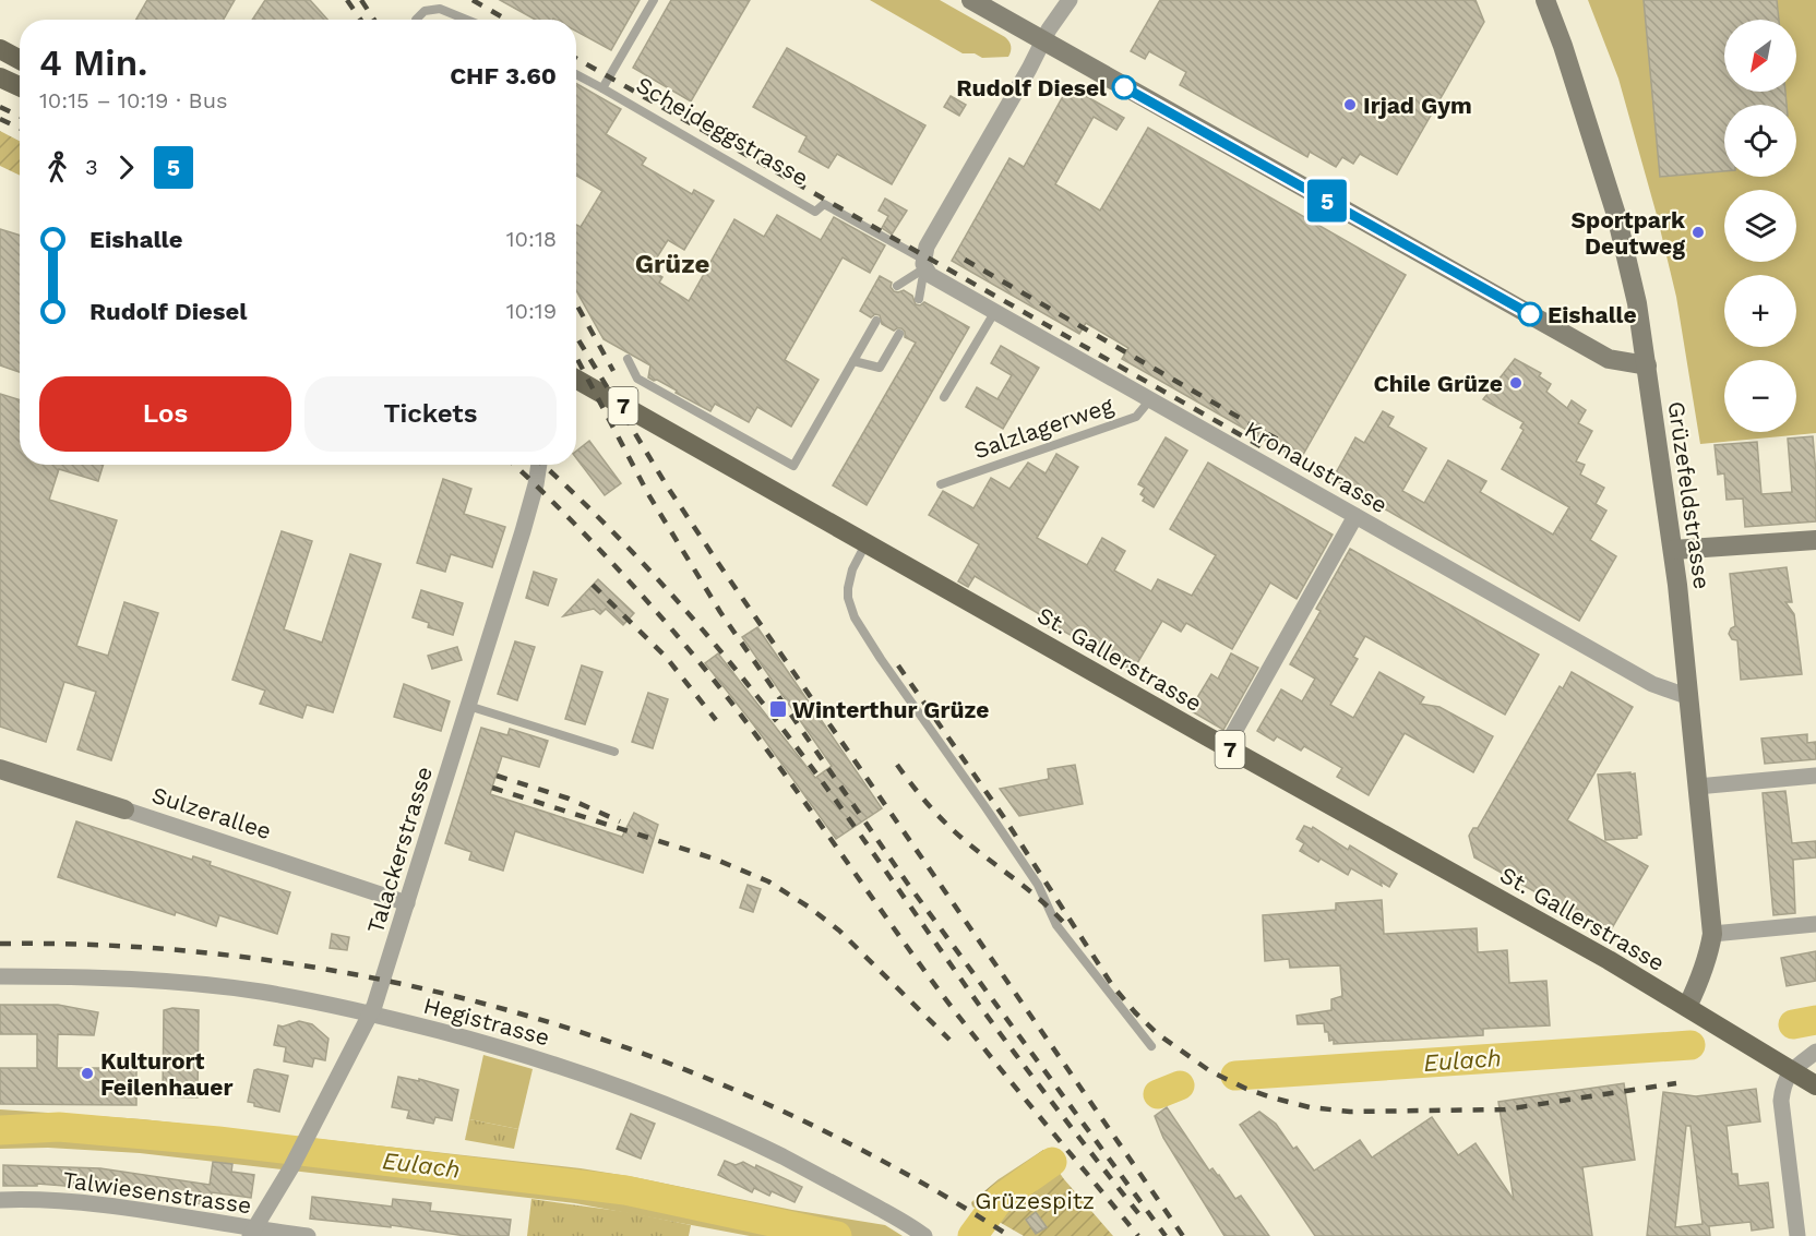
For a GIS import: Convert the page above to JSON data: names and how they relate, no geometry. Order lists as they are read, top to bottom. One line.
{"streets":{"main road":["7","Grüzefeldstrasse","St. Gallerstrasse","Sulzerallee"],"street":["Kronaustrasse","Talackerstrasse","Hegistrasse","Talwiesenstrasse"],"lane":["Scheideggstrasse","Salzlagerweg"]},"crossings":[["Scheideggstrasse","Kronaustrasse"],["Salzlagerweg","Kronaustrasse"],["Kronaustrasse","Grüzefeldstrasse"],["Grüzefeldstrasse","St. Gallerstrasse"],["Sulzerallee","Talackerstrasse"],["Talackerstrasse","Hegistrasse"],["Talackerstrasse","Talwiesenstrasse"]],"districts":["Grüze"],"water":["Eulach"],"parks":["Grüzespitz"],"places":{"other":["Rudolf Diesel","Irjad Gym","Sportpark Deutweg","Eishalle","Chile Grüze","Kulturort Feilenhauer"],"transit":["Winterthur Grüze"]},"lines":["bus line 5"],"north":"bottom left","page":{"on_map":"5","map_buttons":["+","−"],"heading":["4 Min.","10:15 – 10:19 · Bus","CHF 3.60"],"legs":["3","5"],"list":[{"name":"Eishalle","value":"10:18"},{"name":"Rudolf Diesel","value":"10:19"}],"buttons":["Los","Tickets"]}}
